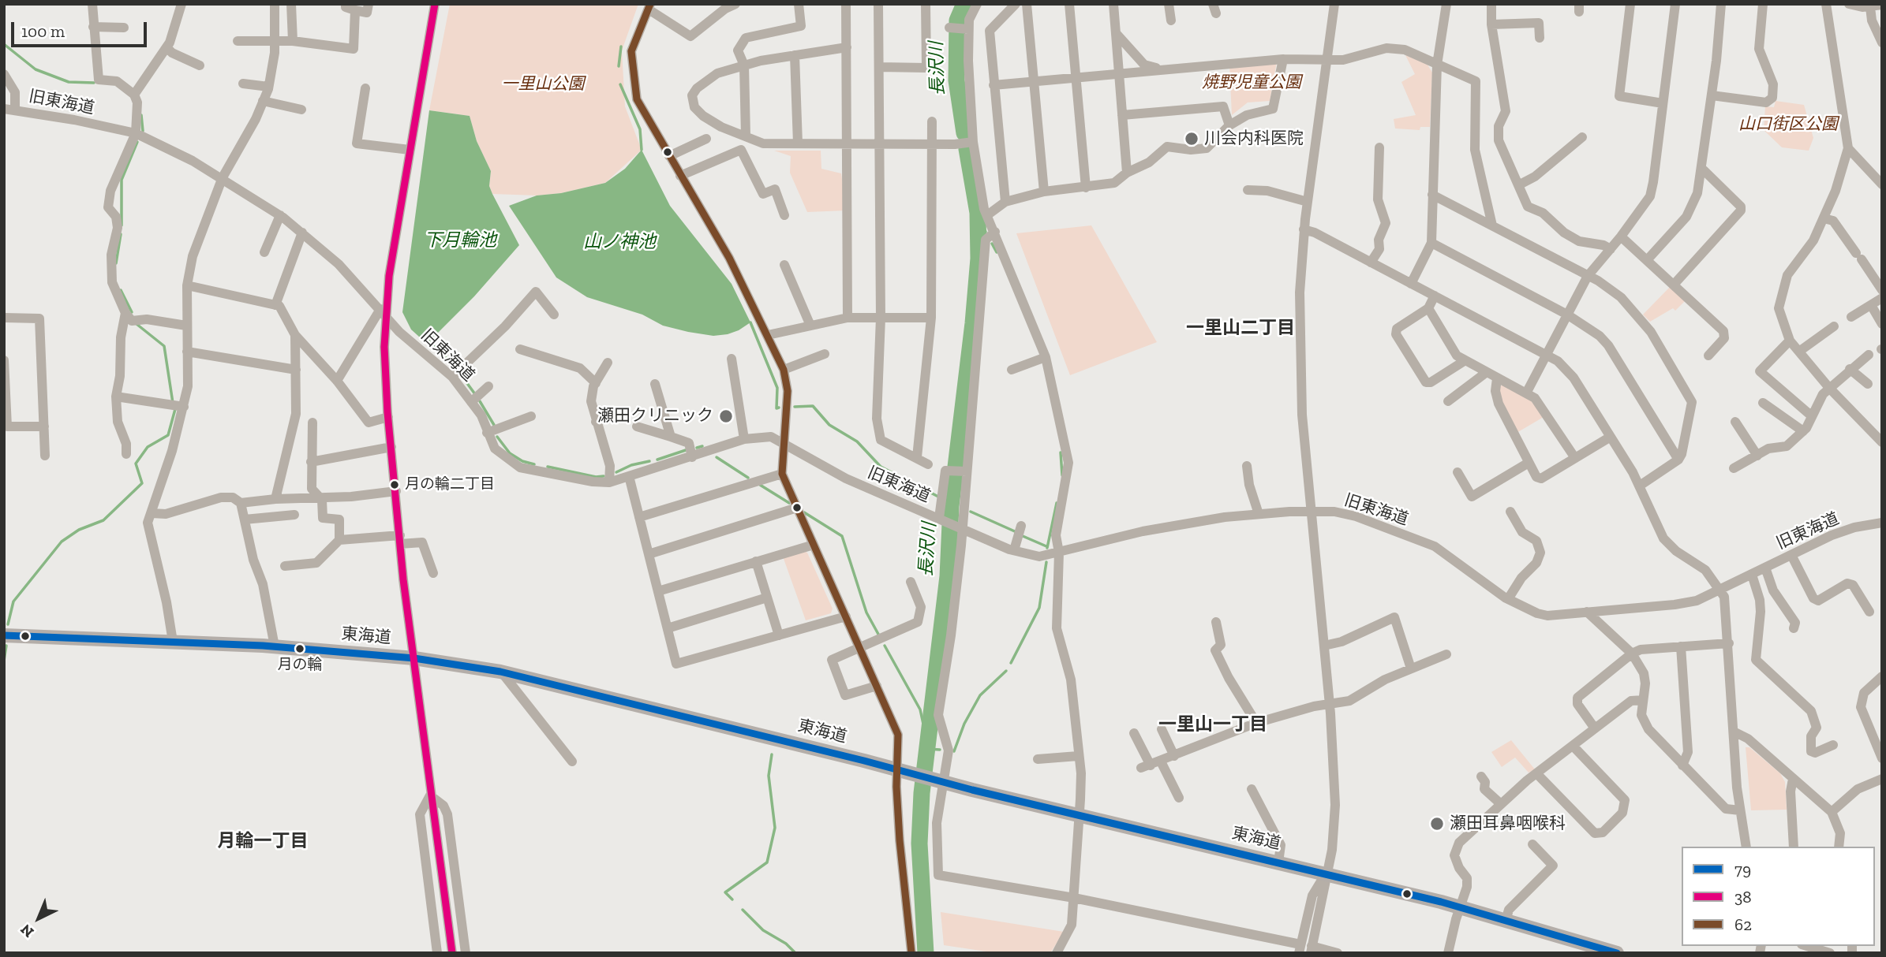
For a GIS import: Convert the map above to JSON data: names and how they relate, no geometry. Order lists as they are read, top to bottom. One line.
{"streets":{"highway":["東海道"],"street":["旧東海道"]},"districts":["一里山二丁目","一里山一丁目","月輪一丁目"],"water":["長沢川","下月輪池","山ノ神池"],"parks":["焼野児童公園","一里山公園","山口街区公園"],"places":["川会内科医院","瀬田クリニック","月の輪二丁目","月の輪","瀬田耳鼻咽喉科"],"lines":["transit line 38","transit line 62","transit line 79"],"legend":["79","38","62"],"scale_bar":"100 m","north":"bottom left"}
